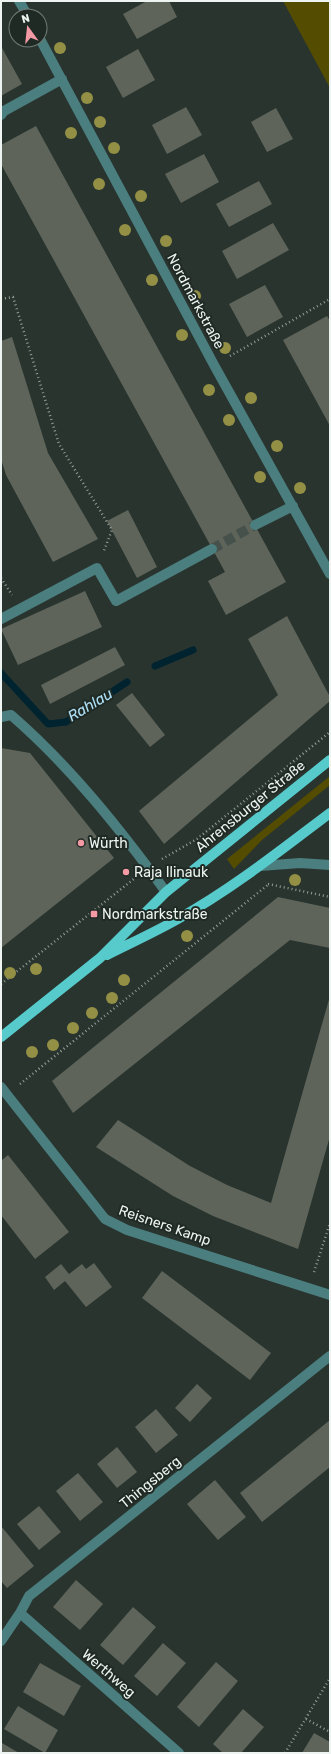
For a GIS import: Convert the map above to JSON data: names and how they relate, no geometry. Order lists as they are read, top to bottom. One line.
{"streets":{"main road":["Ahrensburger Straße"],"street":["Nordmarkstraße","Reisners Kamp","Thingsberg","Werthweg"]},"crossings":[["Thingsberg","Werthweg"]],"water":["Rahlau"],"places":{"other":["Würth","Raja Ilinauk"],"transit":["Nordmarkstraße"]},"north":"top"}
